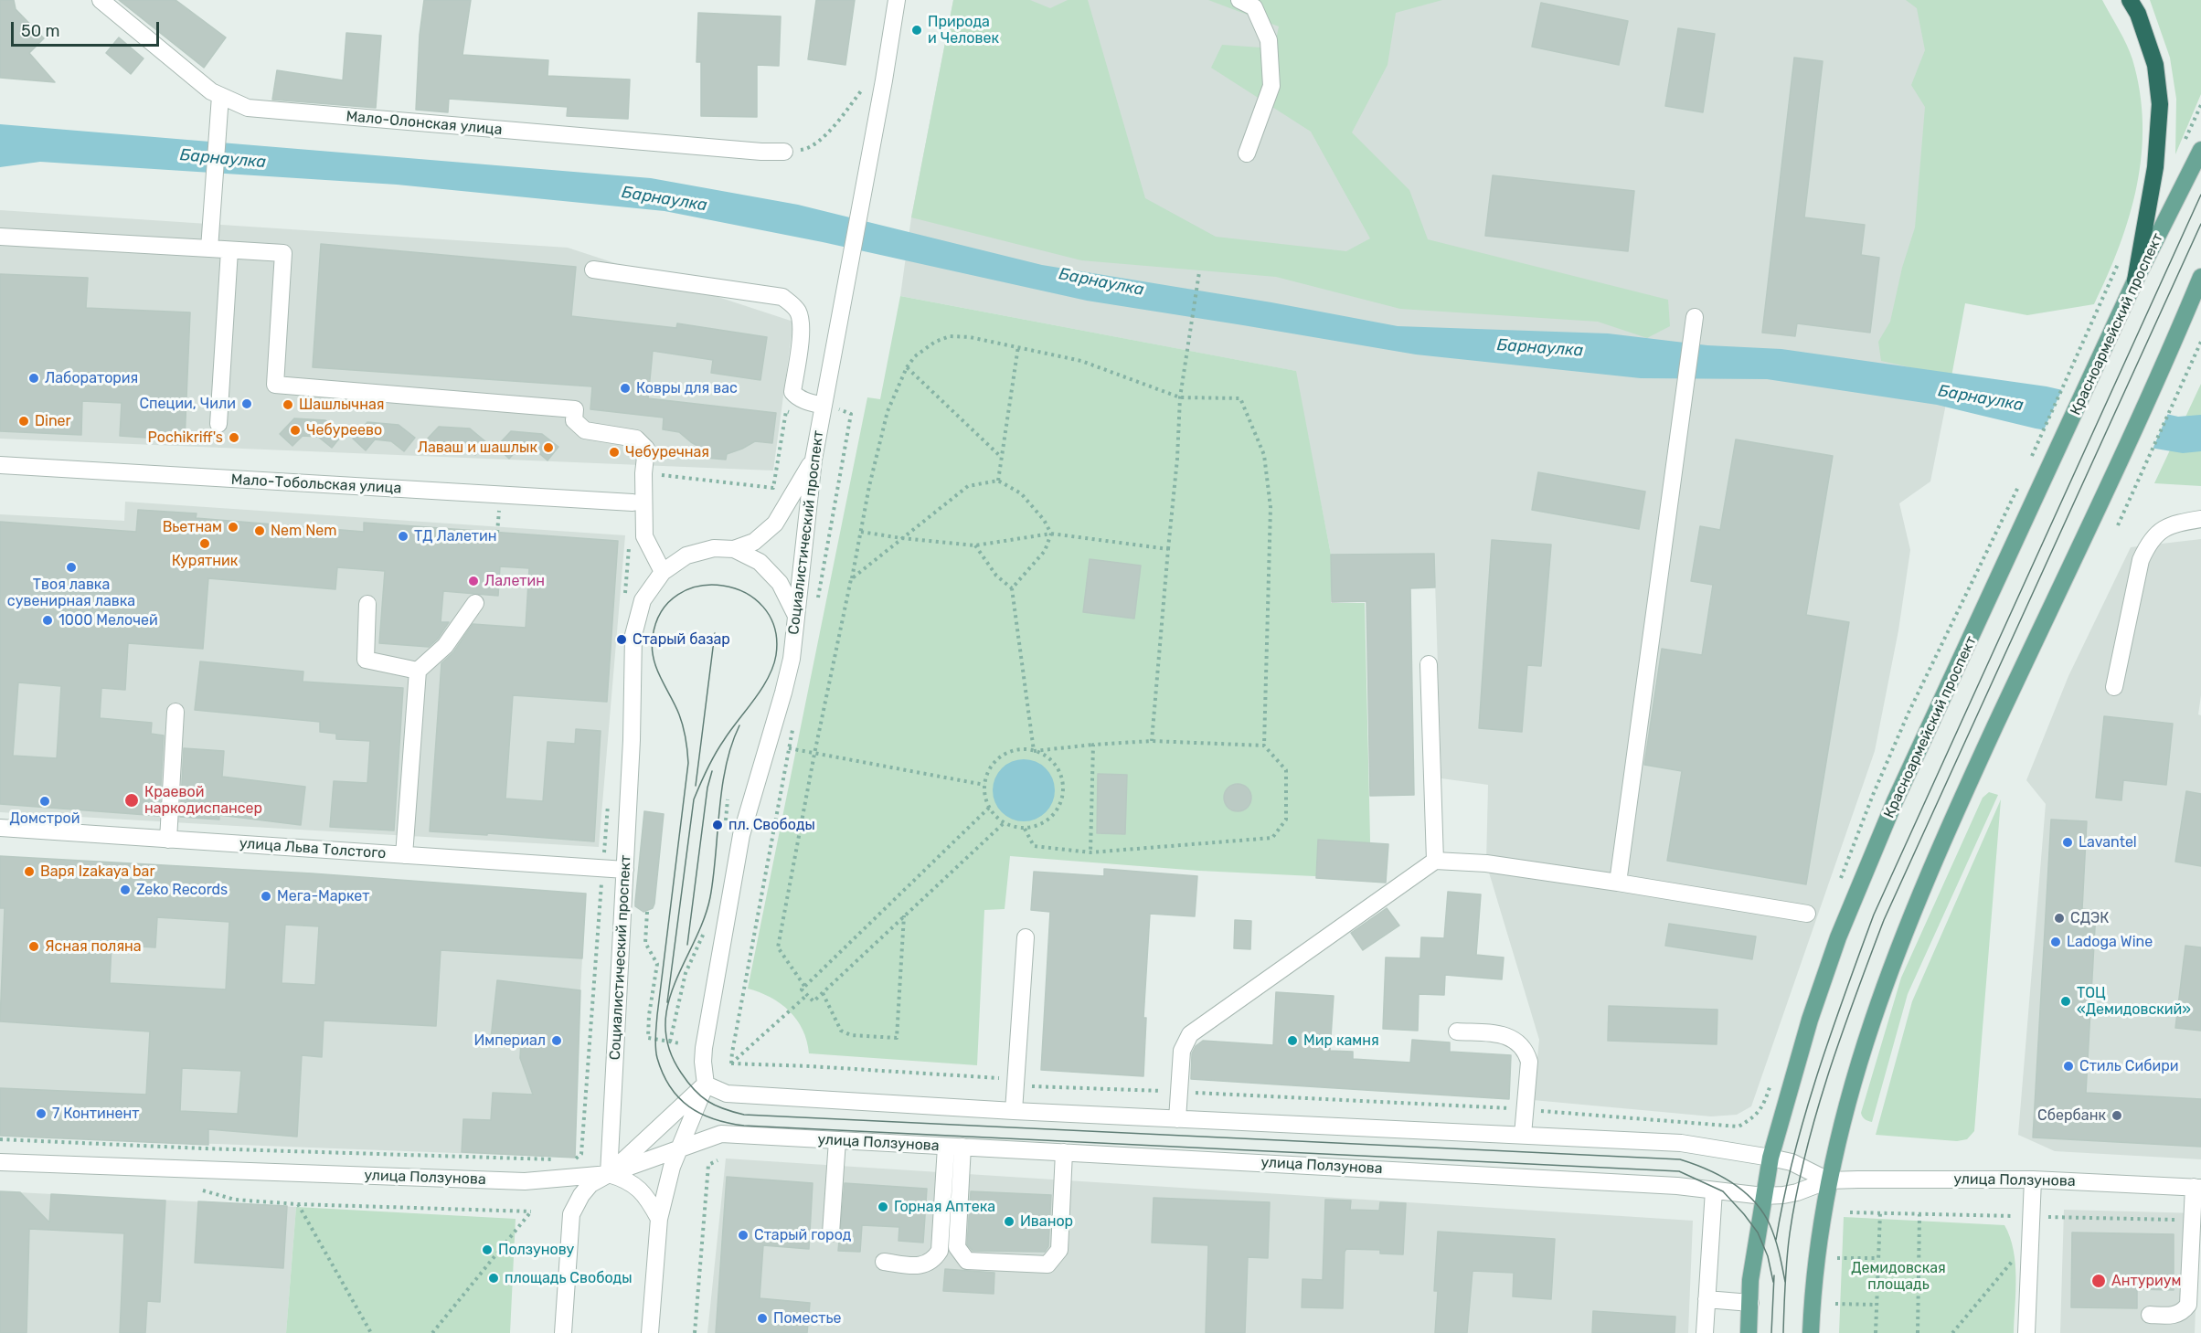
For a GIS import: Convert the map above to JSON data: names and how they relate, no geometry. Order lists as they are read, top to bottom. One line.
{"streets":{"main road":["Красноармейский проспект"],"street":["Мало-Олонская улица","Мало-Тобольская улица","Социалистический проспект","улица Льва Толстого","улица Ползунова"]},"crossings":[["Красноармейский проспект","улица Ползунова"],["Социалистический проспект","улица Льва Толстого"],["Социалистический проспект","улица Ползунова"]],"water":["Барнаулка"],"parks":["Демидовская площадь"],"places":["Природа и Человек","Лаборатория","Ковры для вас","Специи, Чили","Шашлычная","Diner","Чебуреево","Pochikriff's","Лаваш и шашлык","Чебуречная","Вьетнам","Nem Nem","ТД Лалетин","Курятник","Твоя лавка сувенирная лавка","Лалетин","1000 Мелочей","Старый базар","Краевой наркодиспансер","Домстрой","пл. Свободы","Lavantel","Варя Izakaya bar","Zeko Records","Мега-Маркет","СДЭК","Ladoga Wine","Ясная поляна","ТОЦ «Демидовский»","Империал","Мир камня","Стиль Сибири","7 Континент","Сбербанк","Горная Аптека","Иванор","Старый город","Ползунову","площадь Свободы","Антуриум","Поместье"],"scale_bar":"50 m"}
